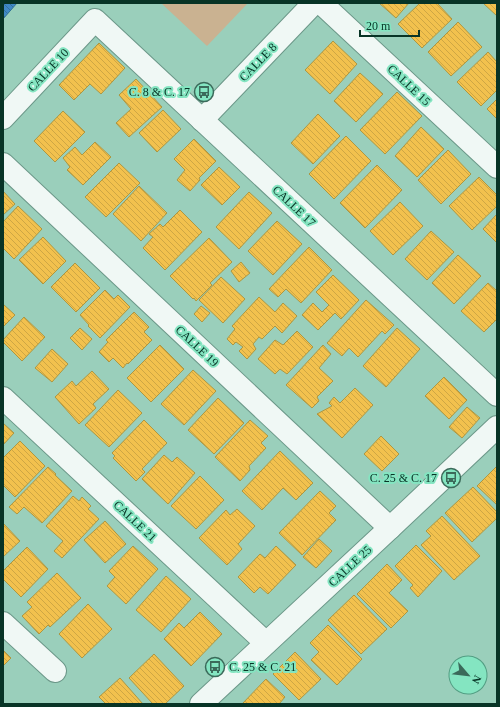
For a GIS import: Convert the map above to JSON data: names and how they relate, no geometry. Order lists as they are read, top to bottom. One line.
{"streets":{"street":["CALLE 8","CALLE 10","CALLE 15","CALLE 17","CALLE 19","CALLE 21","CALLE 25"]},"crossings":[["CALLE 8","CALLE 17"],["CALLE 10","CALLE 17"],["CALLE 19","CALLE 25"],["CALLE 21","CALLE 25"]],"places":{"bus stop":["C. 8 & C. 17","C. 25 & C. 17","C. 25 & C. 21"]},"scale_bar":"20 m","north":"bottom right"}
